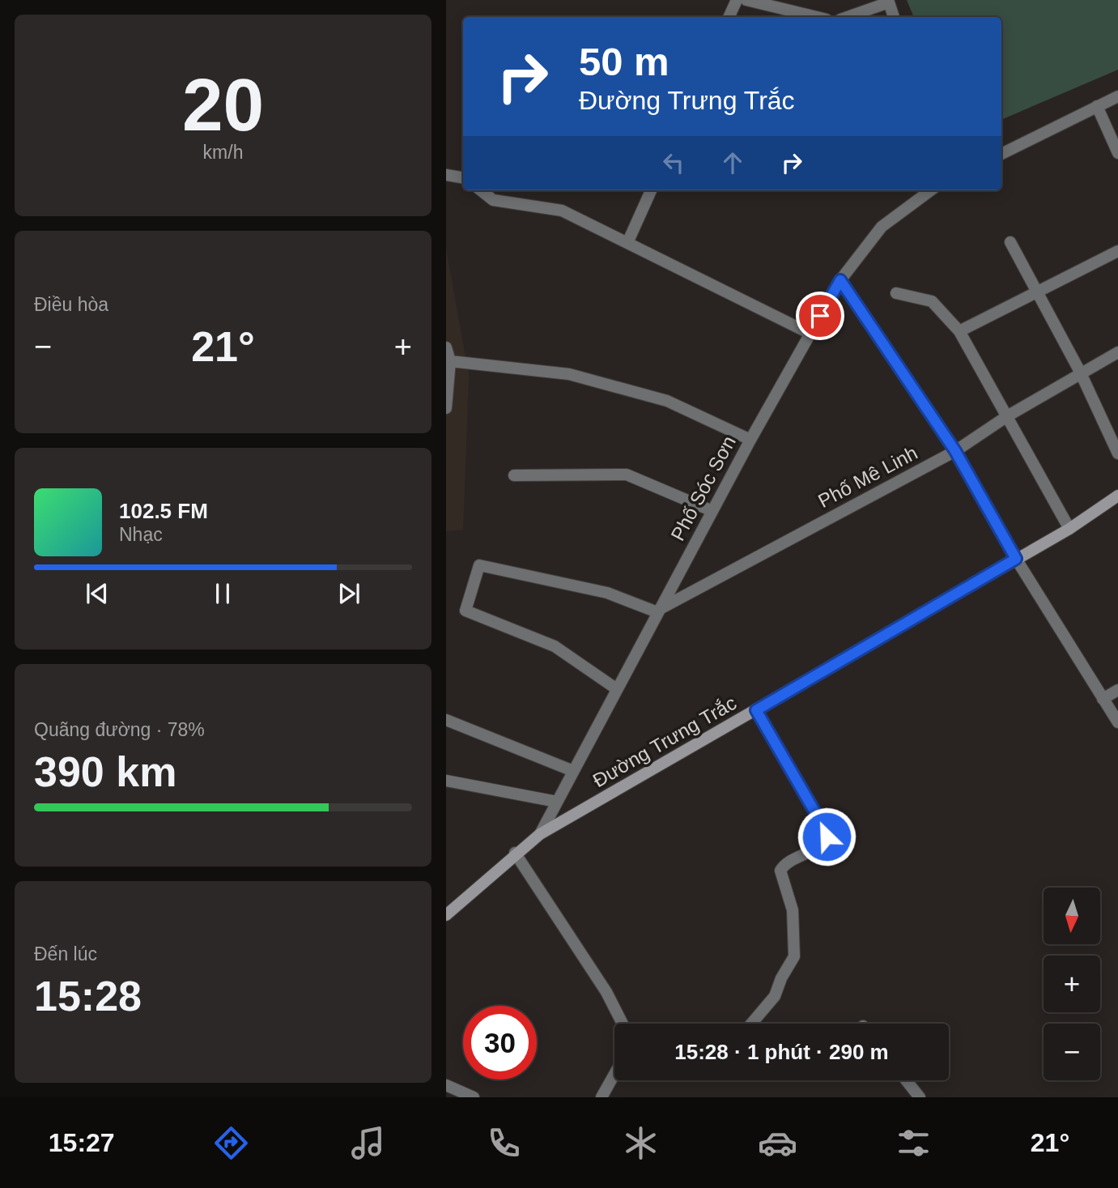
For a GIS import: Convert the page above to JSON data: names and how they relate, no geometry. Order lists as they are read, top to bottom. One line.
{"streets":{"street":["Phố Mê Linh","Phố Sóc Sơn","Đường Trưng Trắc"]},"crossings":[["Phố Mê Linh","Phố Sóc Sơn"],["Phố Sóc Sơn","Đường Trưng Trắc"]],"north":"bottom","page":{"tile":[["20","km/h"],"Điều hòa",["Quãng đường · 78%","390 km"],["Đến lúc","15:28"]],"turn":["50 m","Đường Trưng Trắc"],"heat":["−","21°","+"],"song":["102.5 FM","Nhạc"],"map_buttons":["+","−"],"limit":"30","trip":"15:28 · 1 phút · 290 m","tabs":["15:27","21°"]}}
